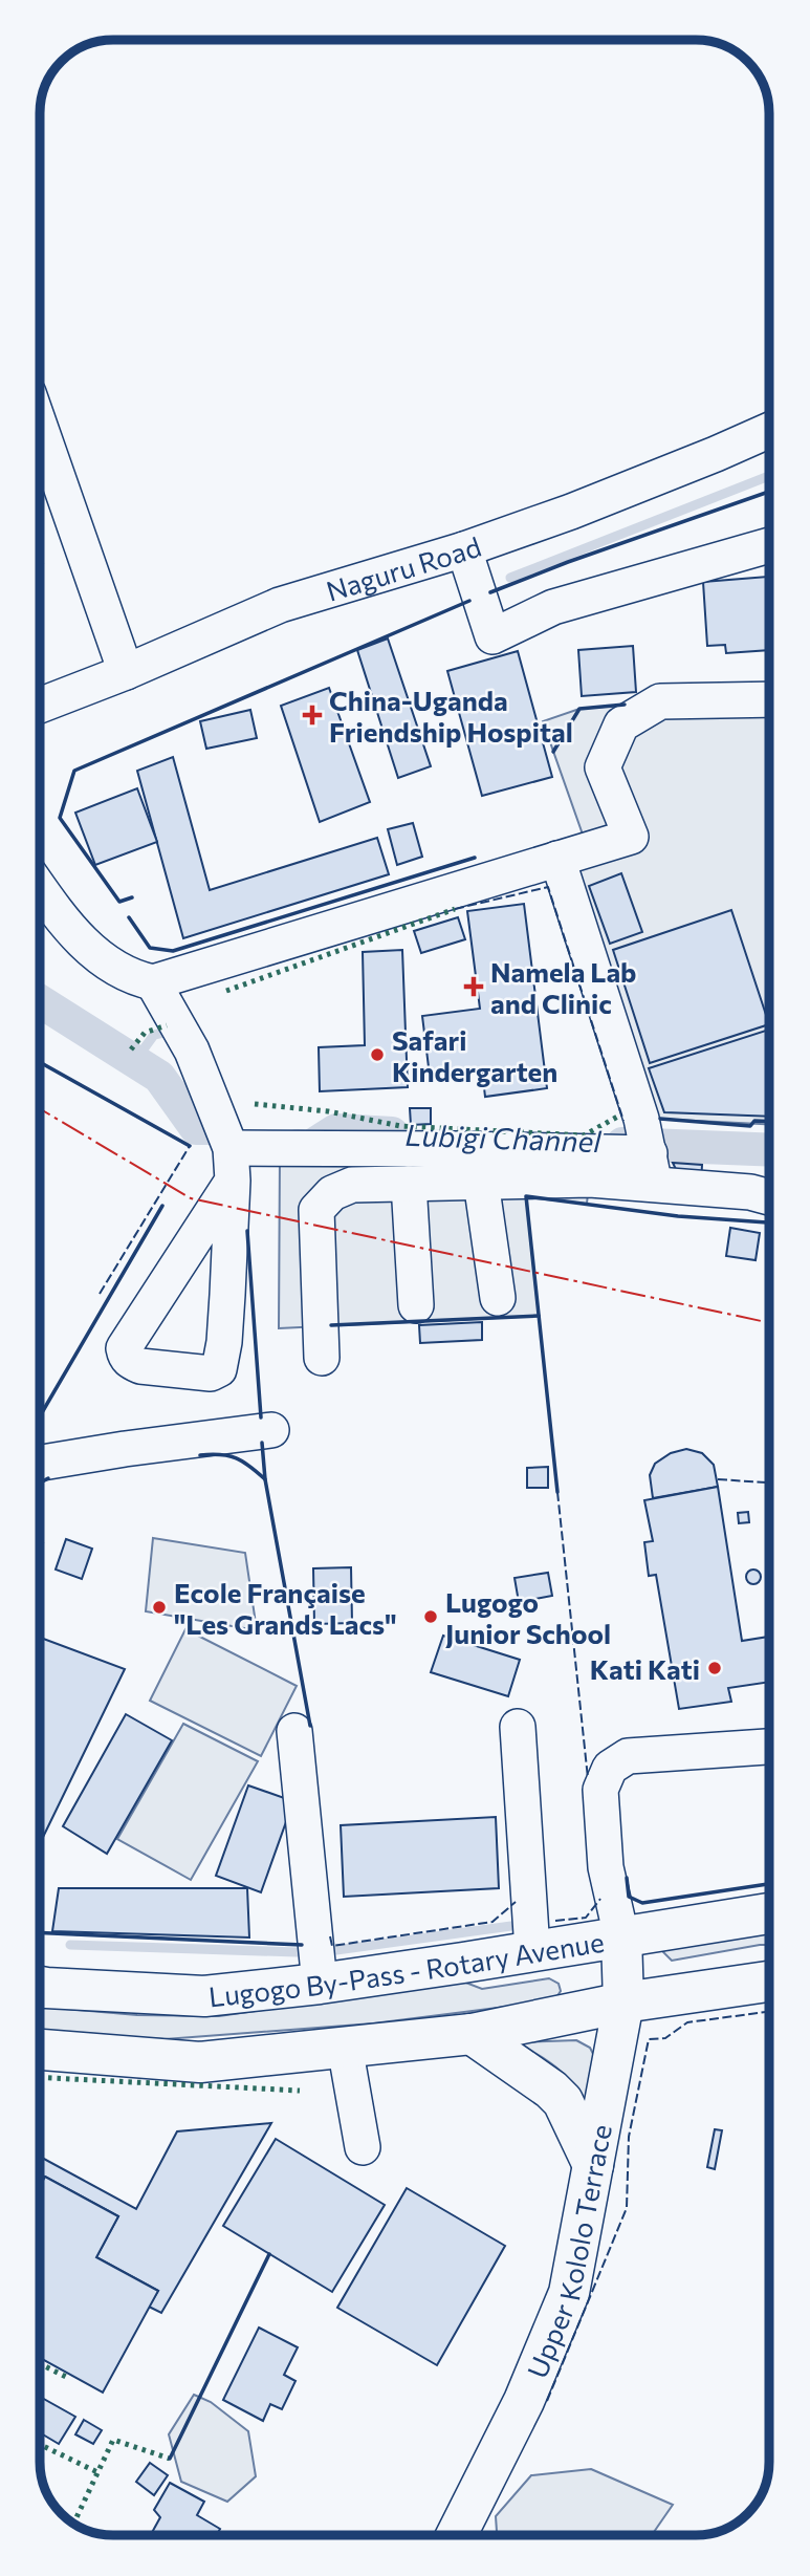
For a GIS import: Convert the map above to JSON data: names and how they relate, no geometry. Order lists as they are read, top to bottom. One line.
{"streets":{"main road":["Lugogo By-Pass - Rotary Avenue","Upper Kololo Terrace"],"street":["Naguru Road"]},"crossings":[["Lugogo By-Pass - Rotary Avenue","Upper Kololo Terrace"]],"water":["Lubigi Channel"],"places":{"health":["China-Uganda Friendship Hospital","Namela Lab and Clinic"],"other":["Safari Kindergarten","Ecole Française \"Les Grands Lacs\"","Lugogo Junior School","Kati Kati"]}}
